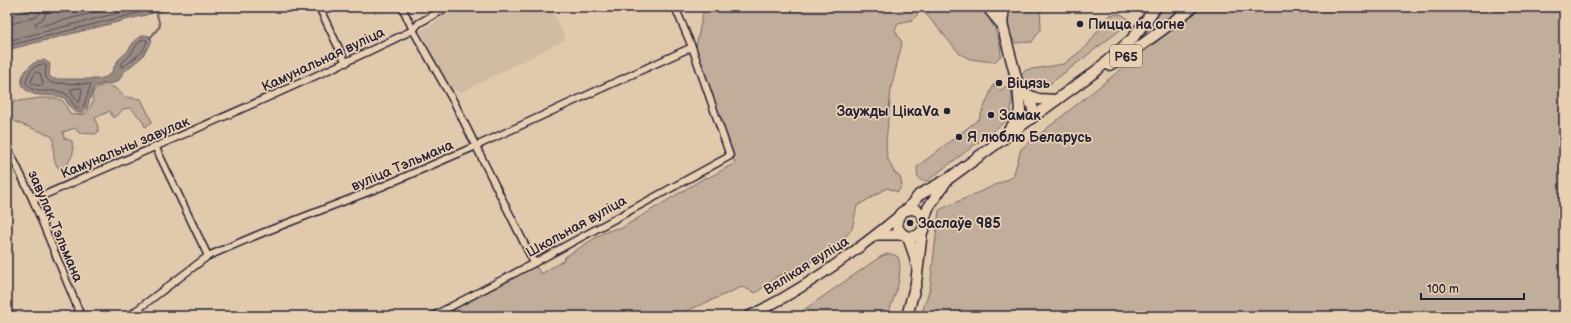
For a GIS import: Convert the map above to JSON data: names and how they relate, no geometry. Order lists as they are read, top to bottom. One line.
{"streets":{"main road":["Р65","Вялікая вуліца"],"street":["Камунальная вуліца","Камунальны завулак","вуліца Тэльмана","завулак Тэльмана","Школьная вуліца"]},"crossings":[["Р65","Вялікая вуліца"],["Камунальная вуліца","Камунальны завулак"],["Камунальны завулак","завулак Тэльмана"],["вуліца Тэльмана","Школьная вуліца"]],"places":["Пицца на огне","Віцязь","Заужды ЦікаVа","Замак","Я люблю Беларусь","Заслаўе 985"],"scale_bar":"100 m"}
